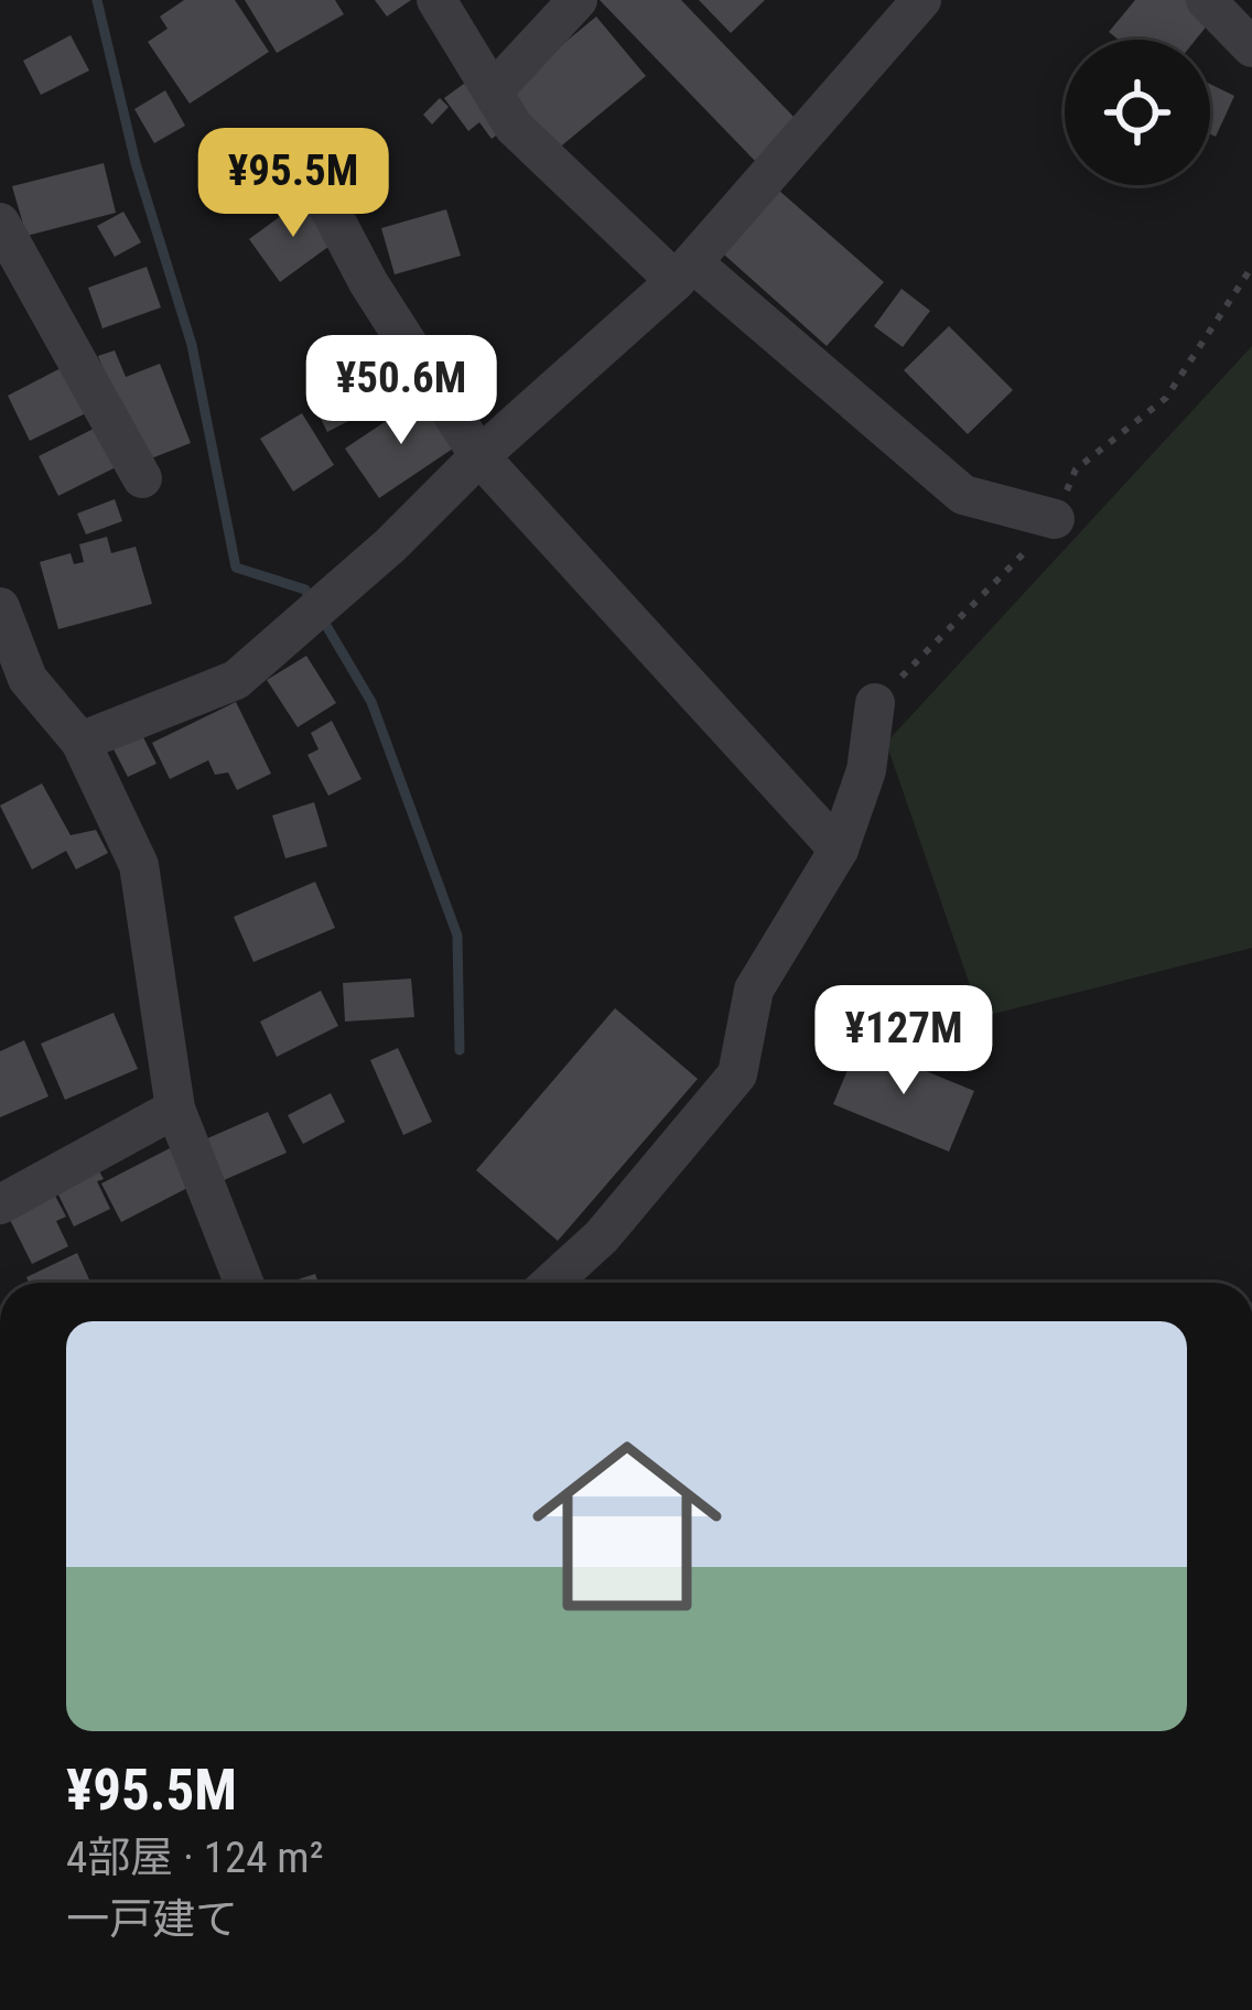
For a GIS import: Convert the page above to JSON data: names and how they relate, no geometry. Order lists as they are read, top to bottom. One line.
{"page":{"price":["¥95.5M","¥50.6M","¥127M"],"list":[{"name":"¥95.5M","note":"4部屋 · 124 m² · 一戸建て"}]}}
